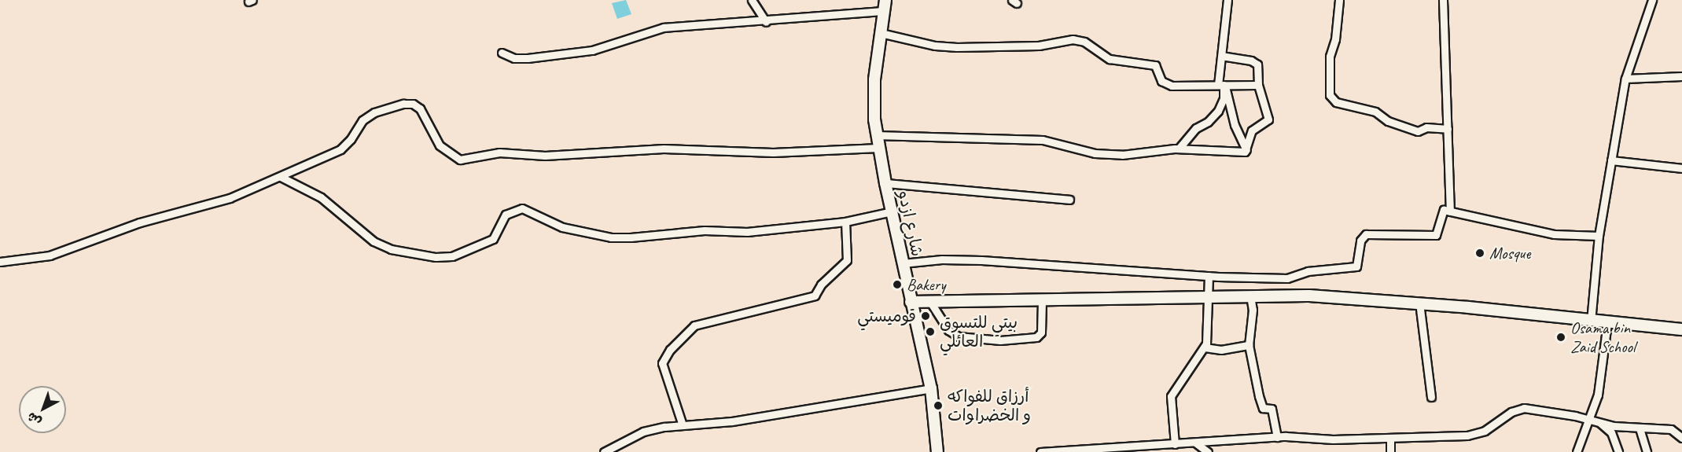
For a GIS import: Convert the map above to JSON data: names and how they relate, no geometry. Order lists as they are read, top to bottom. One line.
{"streets":{"street":["شارع ازدو"]},"places":["Mosque","Bakery","قوميستي","بيتي للتسوق العائلي","Osama bin Zaid School","أرزاق للفواكه و الخضراوات"],"north":"bottom left"}
